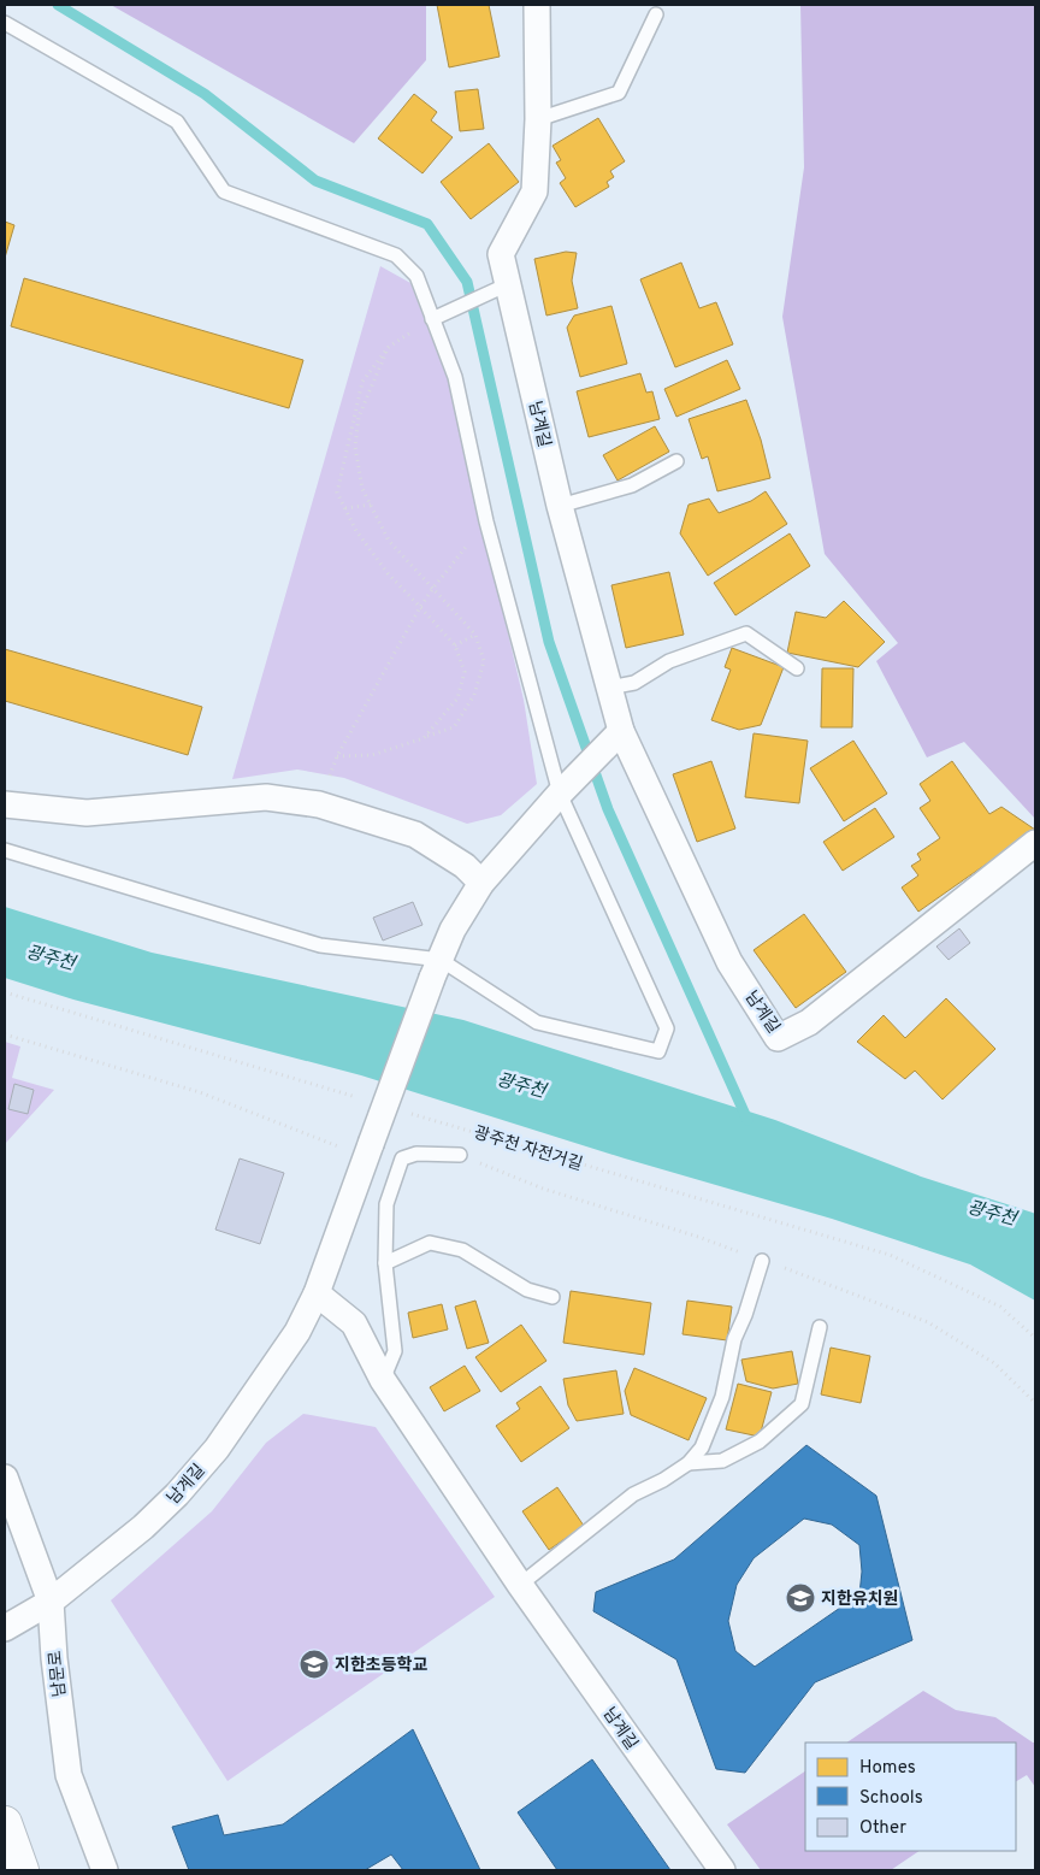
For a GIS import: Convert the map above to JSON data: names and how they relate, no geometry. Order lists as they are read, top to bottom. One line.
{"streets":{"street":["남계길","남문로"],"path":["광주천 자전거길"]},"crossings":[["남계길","남문로"]],"water":["광주천"],"places":{"school or university":["지한유치원","지한초등학교"]},"legend":["Homes","Schools","Other"]}
